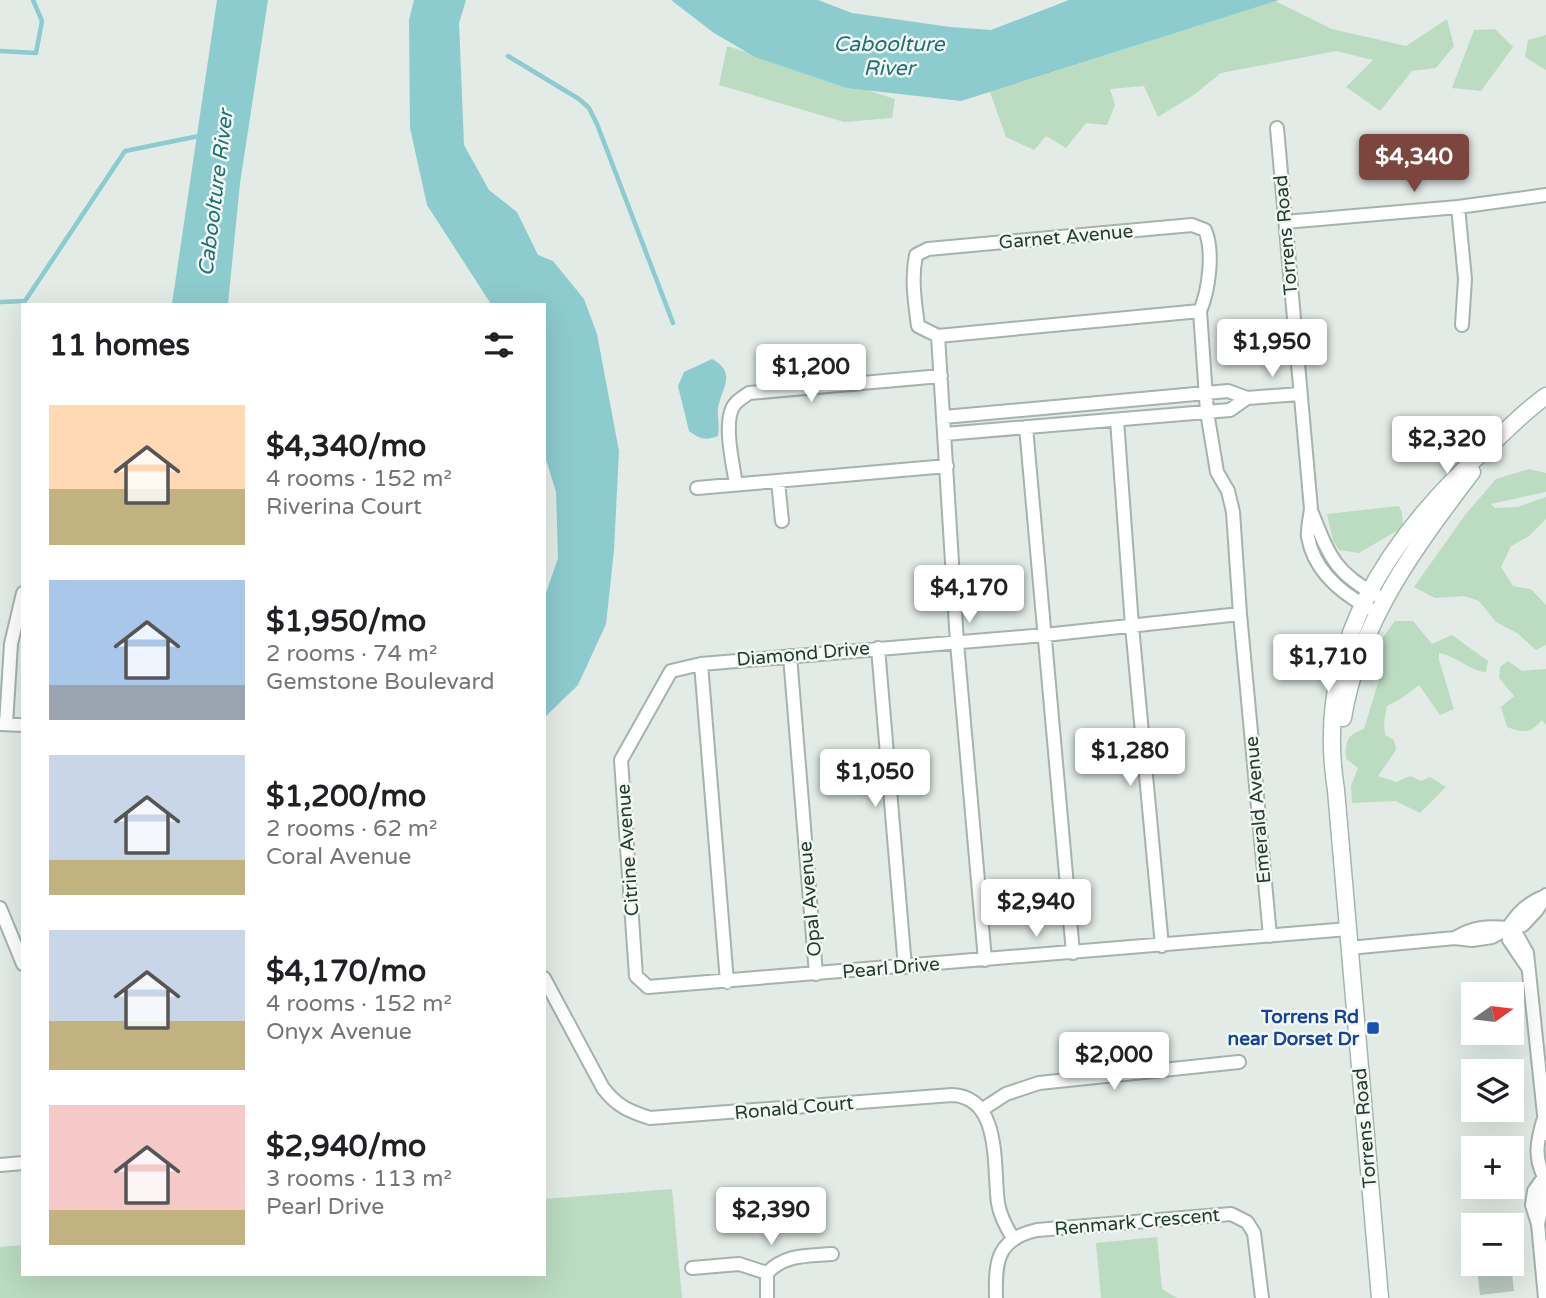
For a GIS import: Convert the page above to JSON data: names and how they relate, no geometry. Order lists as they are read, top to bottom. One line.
{"streets":{"main road":["Torrens Road"],"street":["Garnet Avenue","Diamond Drive","Emerald Avenue","Citrine Avenue","Opal Avenue","Pearl Drive","Ronald Court","Renmark Crescent"]},"crossings":[["Torrens Road","Pearl Drive"],["Garnet Avenue","Emerald Avenue"],["Diamond Drive","Emerald Avenue"],["Diamond Drive","Citrine Avenue"],["Diamond Drive","Opal Avenue"],["Emerald Avenue","Pearl Drive"],["Citrine Avenue","Pearl Drive"],["Opal Avenue","Pearl Drive"]],"water":["Caboolture River"],"places":{"transit":["Torrens Rd near Dorset Dr"]},"north":"right","page":{"price":["$4,340","$1,950","$1,200","$2,320","$4,170","$1,710","$1,280","$1,050","$2,940","$2,000","$2,390"],"heading":"11 homes","list":[{"name":"$4,340/mo","note":"4 rooms · 152 m² · Riverina Court"},{"name":"$1,950/mo","note":"2 rooms · 74 m² · Gemstone Boulevard"},{"name":"$1,200/mo","note":"2 rooms · 62 m² · Coral Avenue"},{"name":"$4,170/mo","note":"4 rooms · 152 m² · Onyx Avenue"},{"name":"$2,940/mo","note":"3 rooms · 113 m² · Pearl Drive"}],"map_buttons":["+","−"]}}
